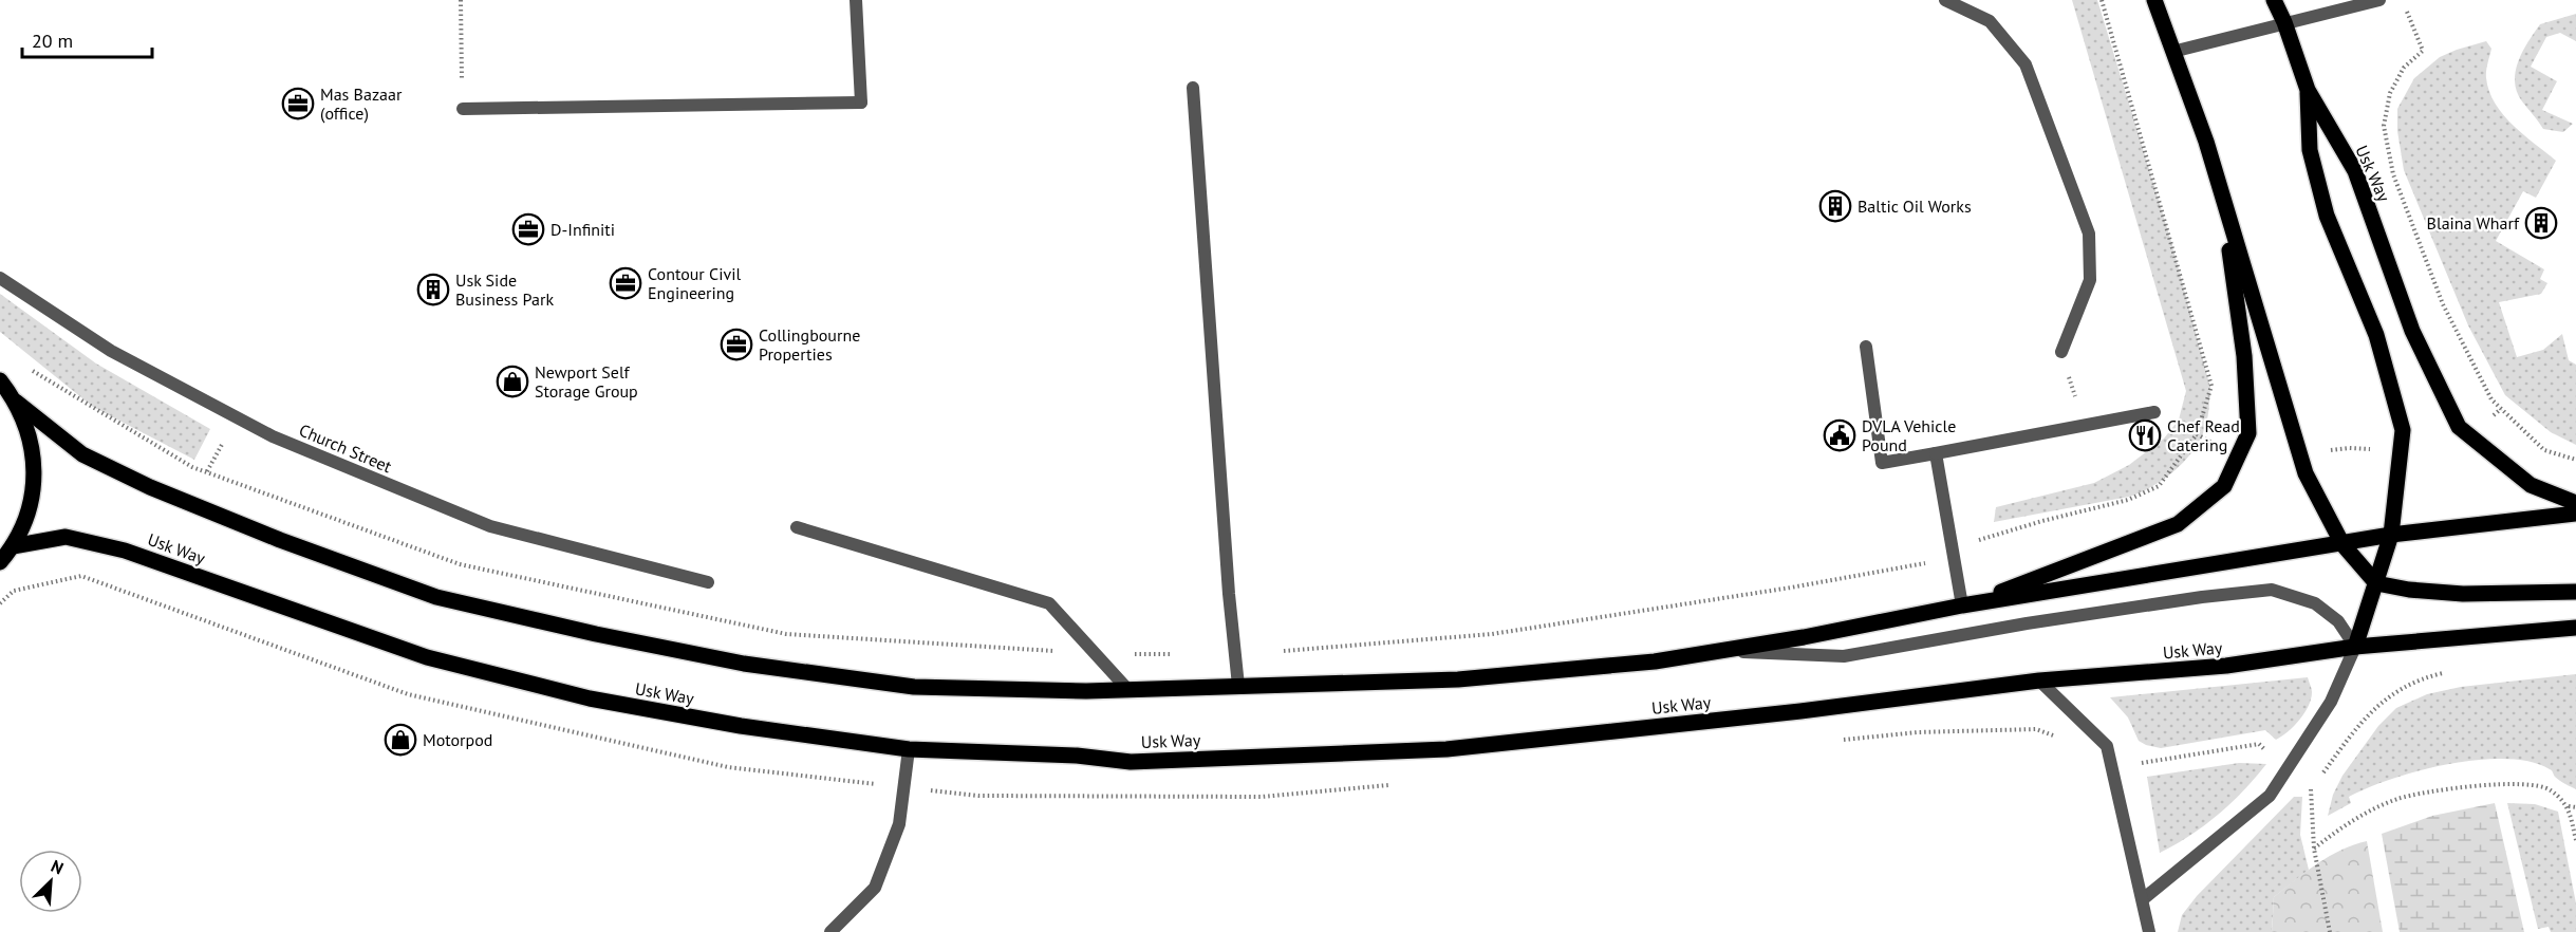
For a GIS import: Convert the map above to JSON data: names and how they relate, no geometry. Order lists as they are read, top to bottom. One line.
{"streets":{"main road":["Usk Way"],"street":["Church Street"]},"places":{"office":["Mas Bazaar (office)","D-Infiniti","Contour Civil Engineering","Collingbourne Properties"],"building":["Baltic Oil Works","Blaina Wharf","Usk Side Business Park"],"shop":["Newport Self Storage Group","Motorpod"],"public building":["DVLA Vehicle Pound"],"restaurant":["Chef Read Catering"]},"scale_bar":"20 m","north":"top right"}
